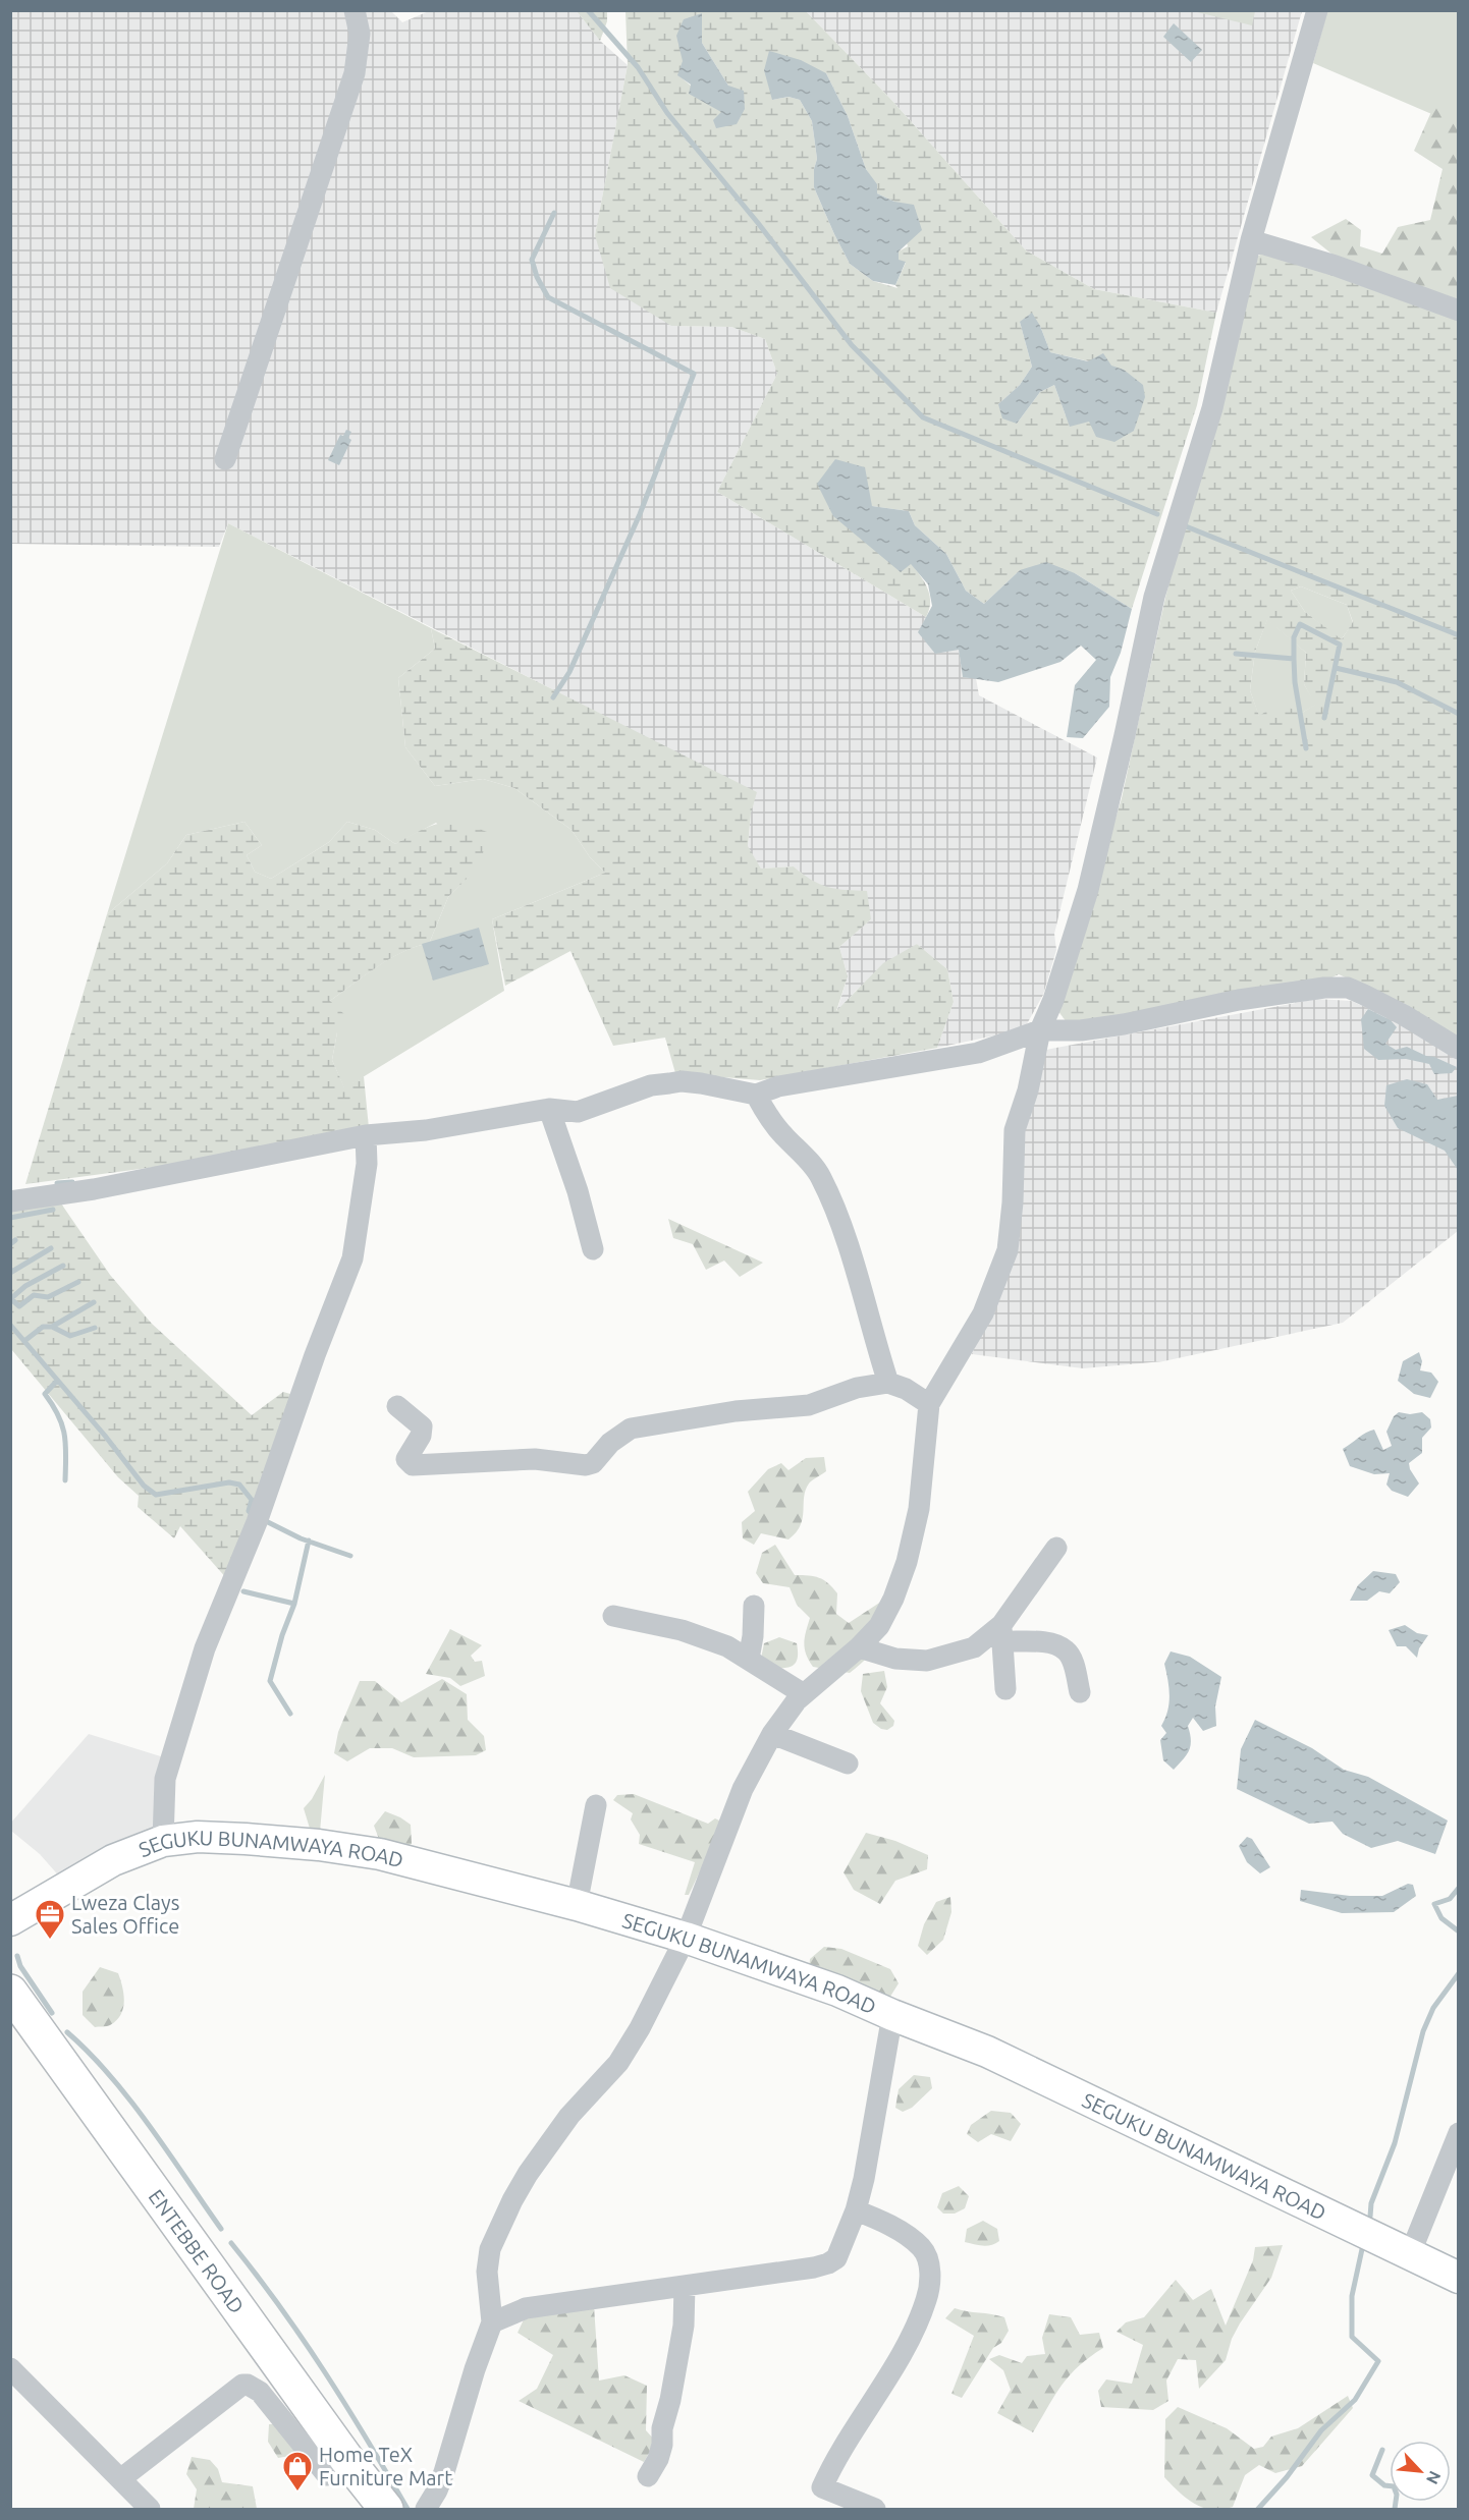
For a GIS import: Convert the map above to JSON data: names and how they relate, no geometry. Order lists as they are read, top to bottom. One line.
{"streets":{"main road":["SEGUKU BUNAMWAYA ROAD","ENTEBBE ROAD"]},"places":{"office":["Lweza Clays Sales Office"],"shop":["Home TeX Furniture Mart"]},"north":"bottom right"}
